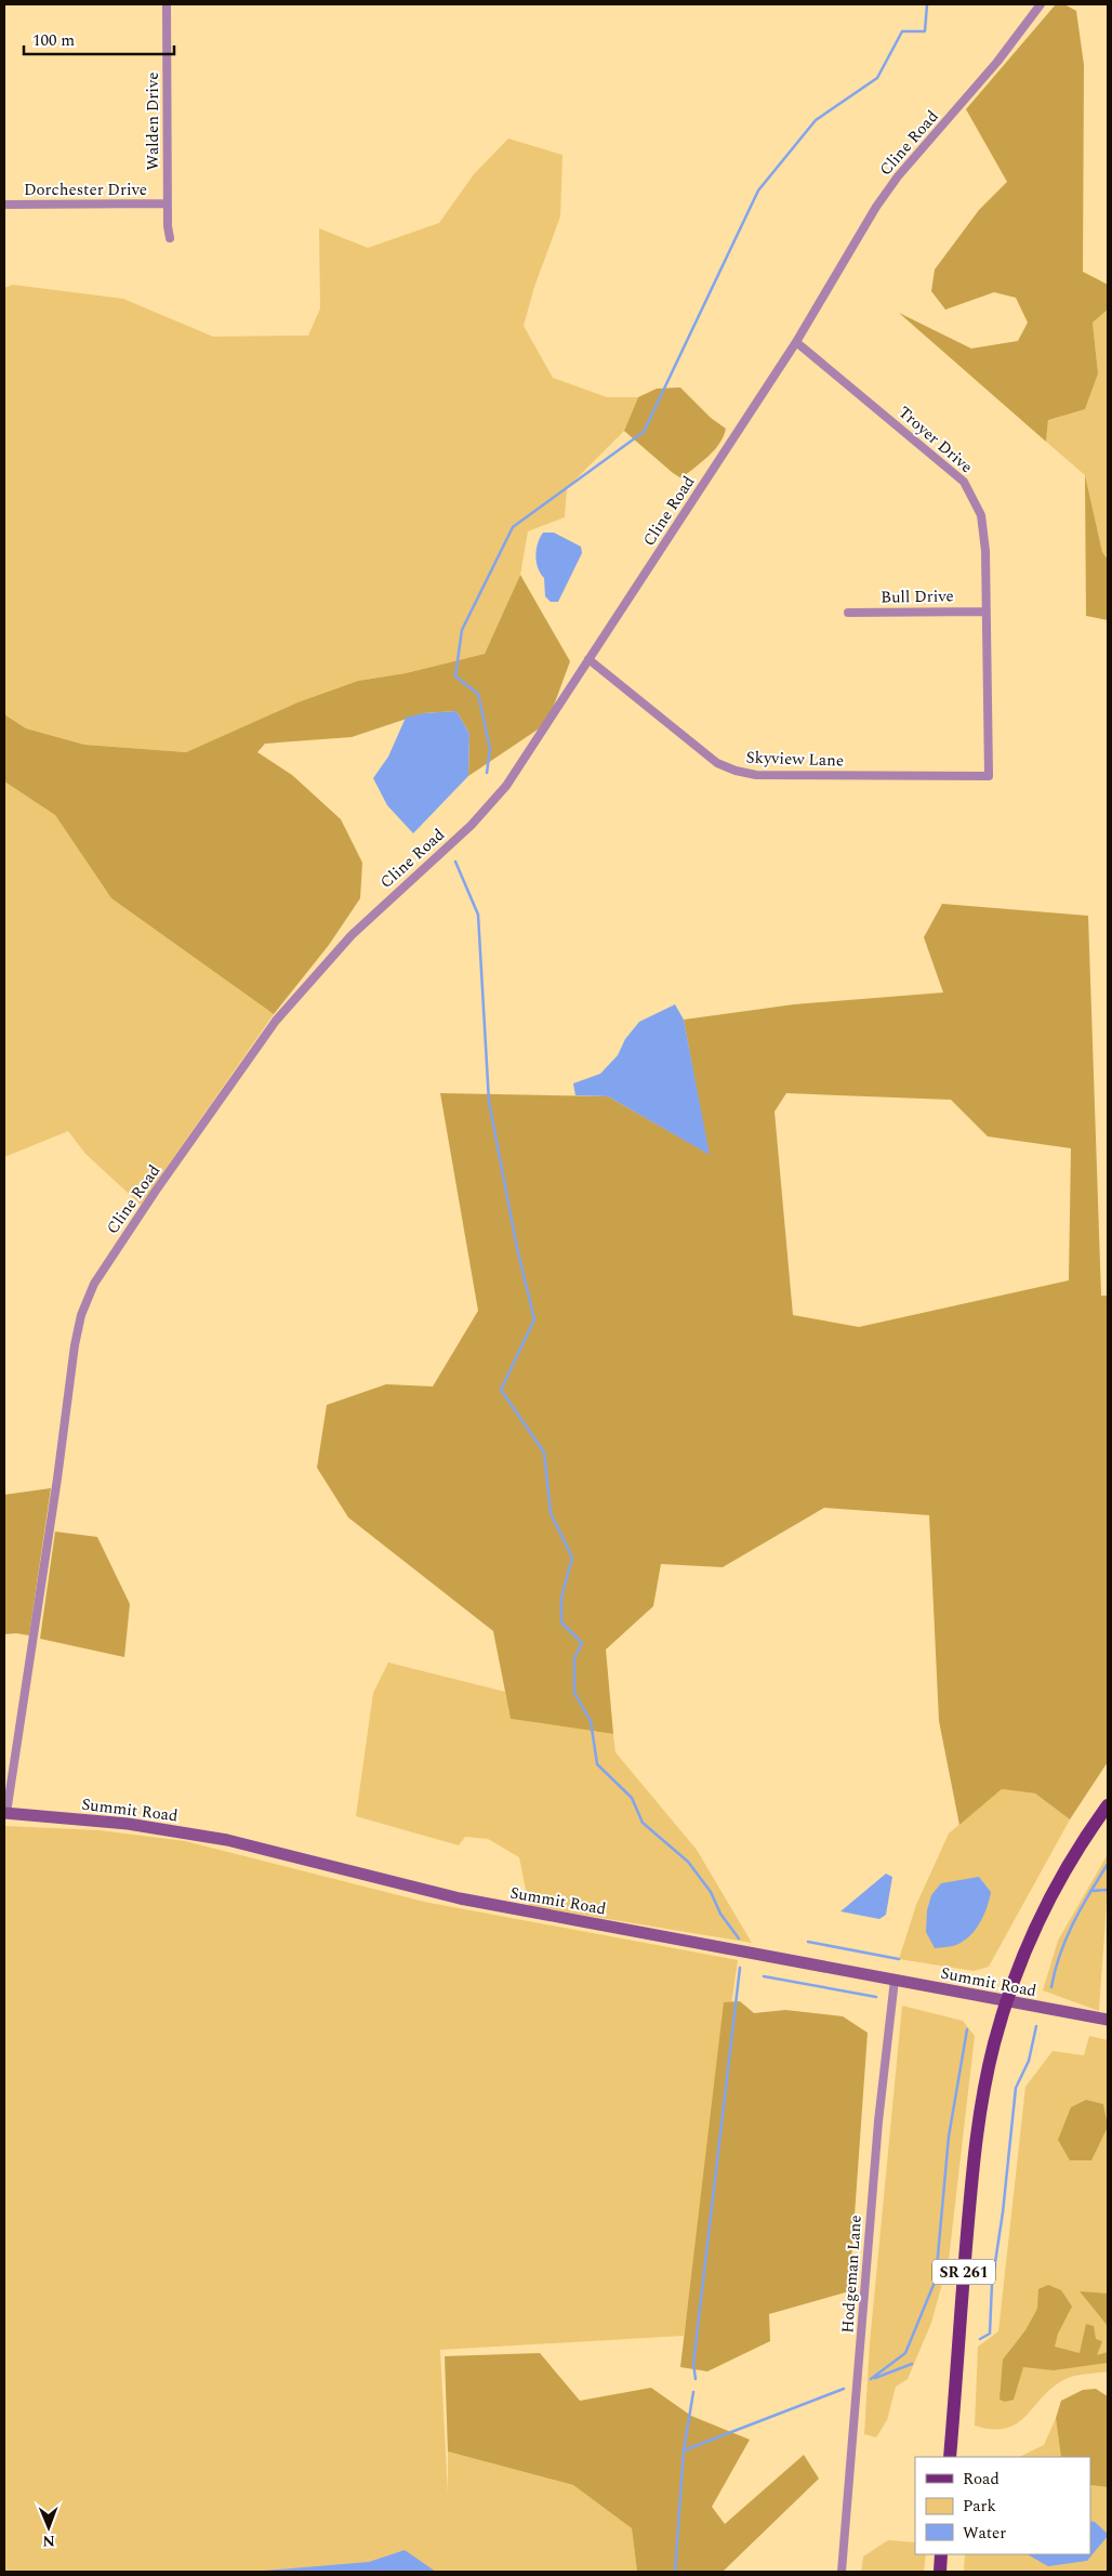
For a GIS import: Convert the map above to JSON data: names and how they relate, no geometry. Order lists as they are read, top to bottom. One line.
{"streets":{"main road":["SR 261"],"street":["Walden Drive","Cline Road","Dorchester Drive","Troyer Drive","Bull Drive","Skyview Lane","Summit Road","Hodgeman Lane"]},"crossings":[["Walden Drive","Dorchester Drive"],["Cline Road","Troyer Drive"],["Cline Road","Skyview Lane"],["Cline Road","Summit Road"],["Troyer Drive","Bull Drive"],["Troyer Drive","Skyview Lane"],["Summit Road","SR 261"],["Summit Road","Hodgeman Lane"]],"legend":["Road","Park","Water"],"scale_bar":"100 m","north":"bottom"}
